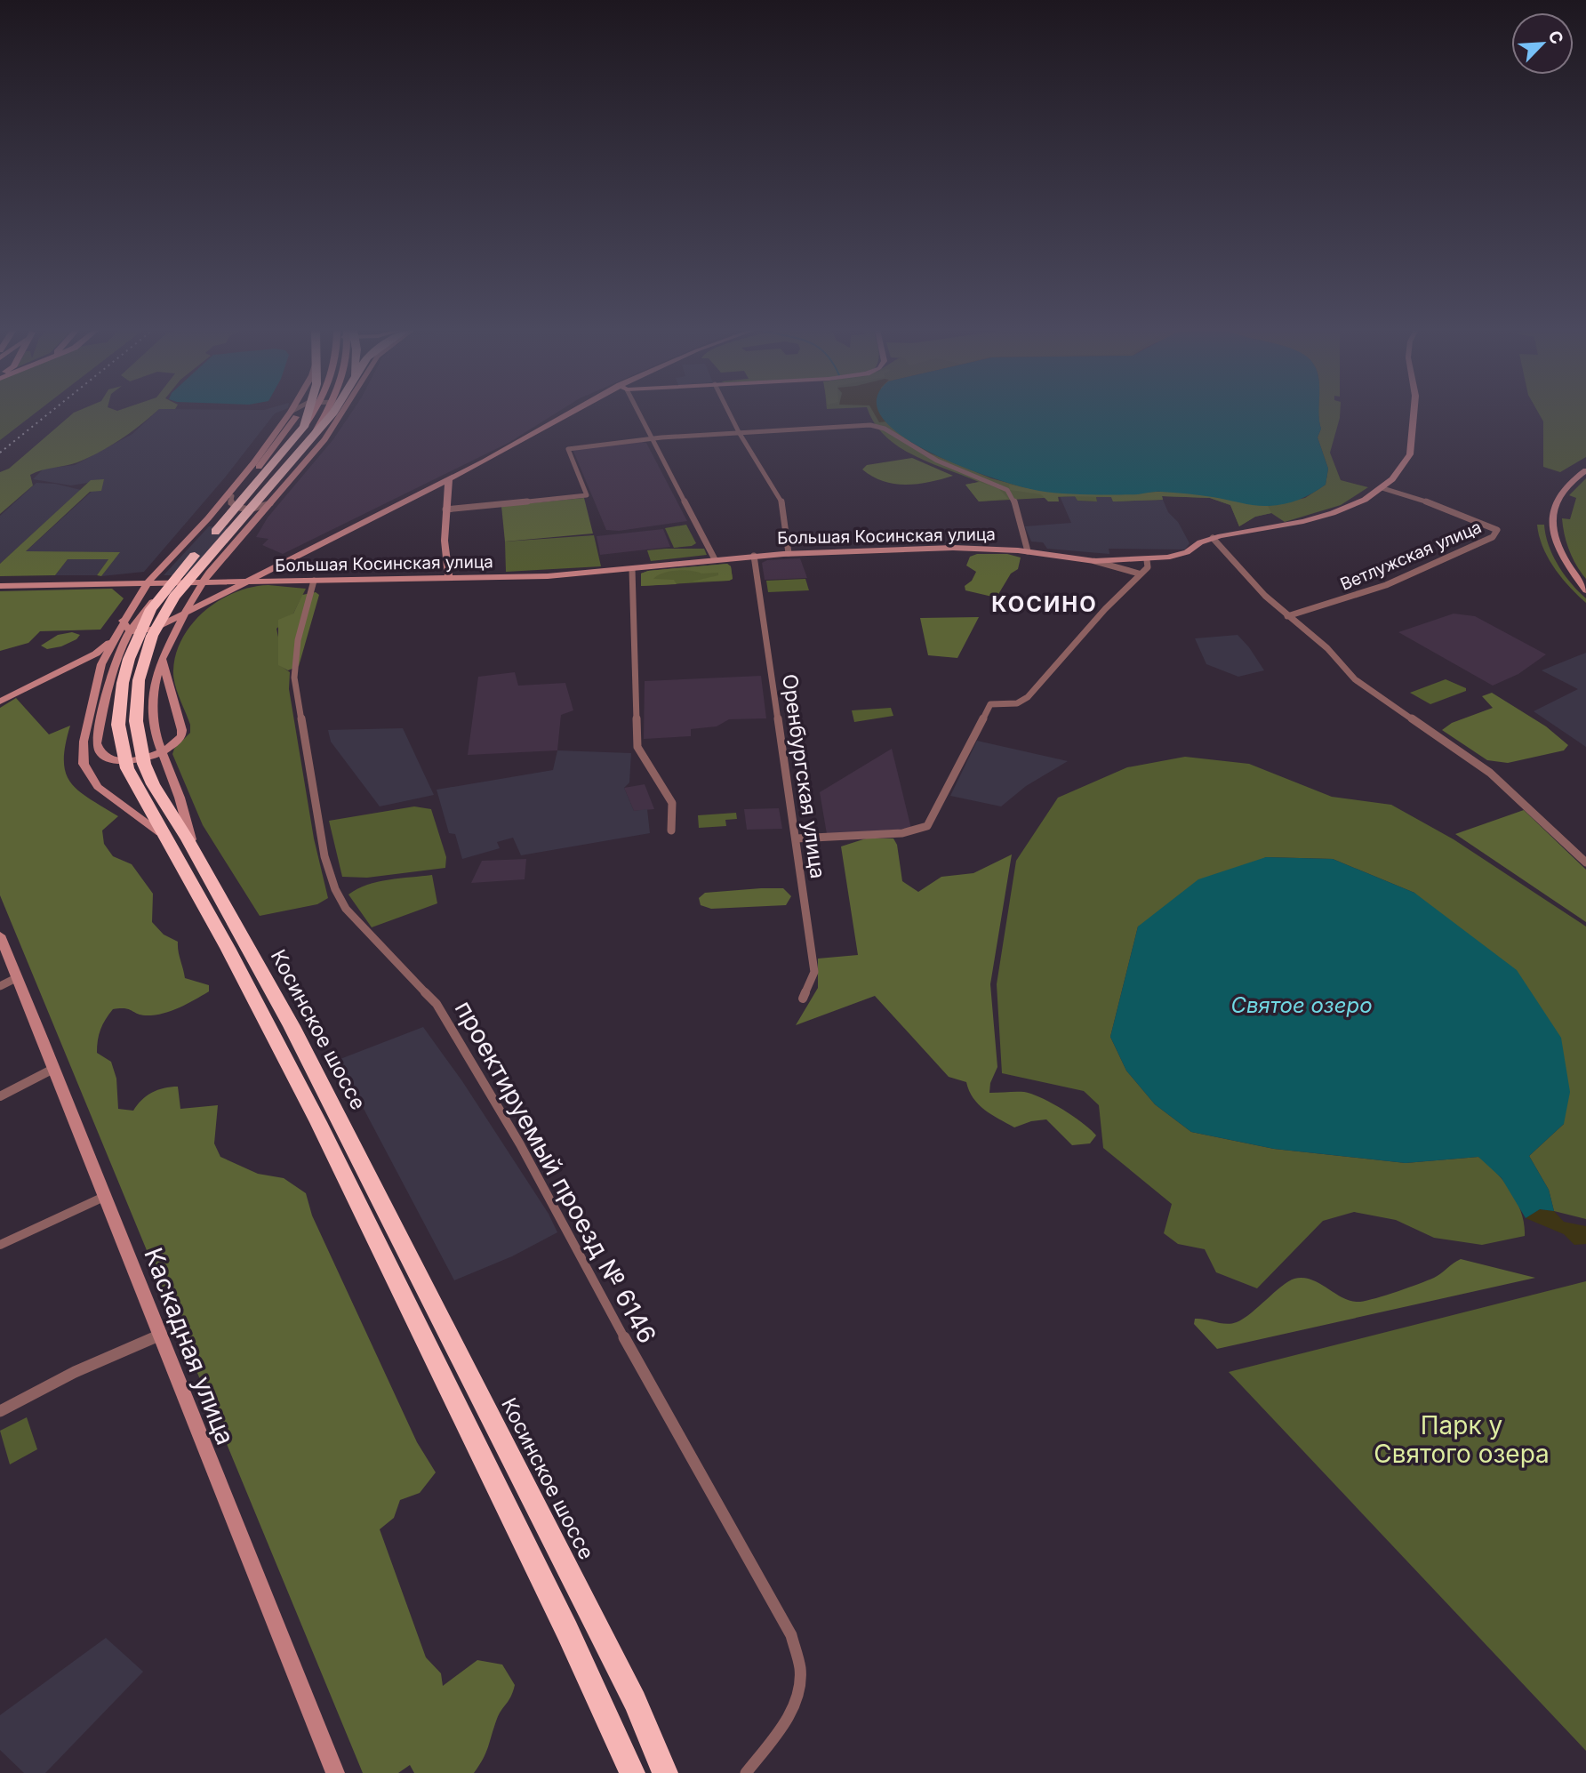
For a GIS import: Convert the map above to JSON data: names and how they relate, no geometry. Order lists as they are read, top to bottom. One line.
{"streets":{"highway":["Косинское шоссе"],"main road":["Большая Косинская улица"],"street":["Ветлужская улица","Оренбургская улица","проектируемый проезд № 6146","Каскадная улица"]},"crossings":[["Большая Косинская улица","Ветлужская улица"],["Большая Косинская улица","Оренбургская улица"],["Большая Косинская улица","проектируемый проезд № 6146"]],"districts":["КОСИНО"],"water":["Святое озеро"],"parks":["Парк у Святого озера"],"north":"top right"}
